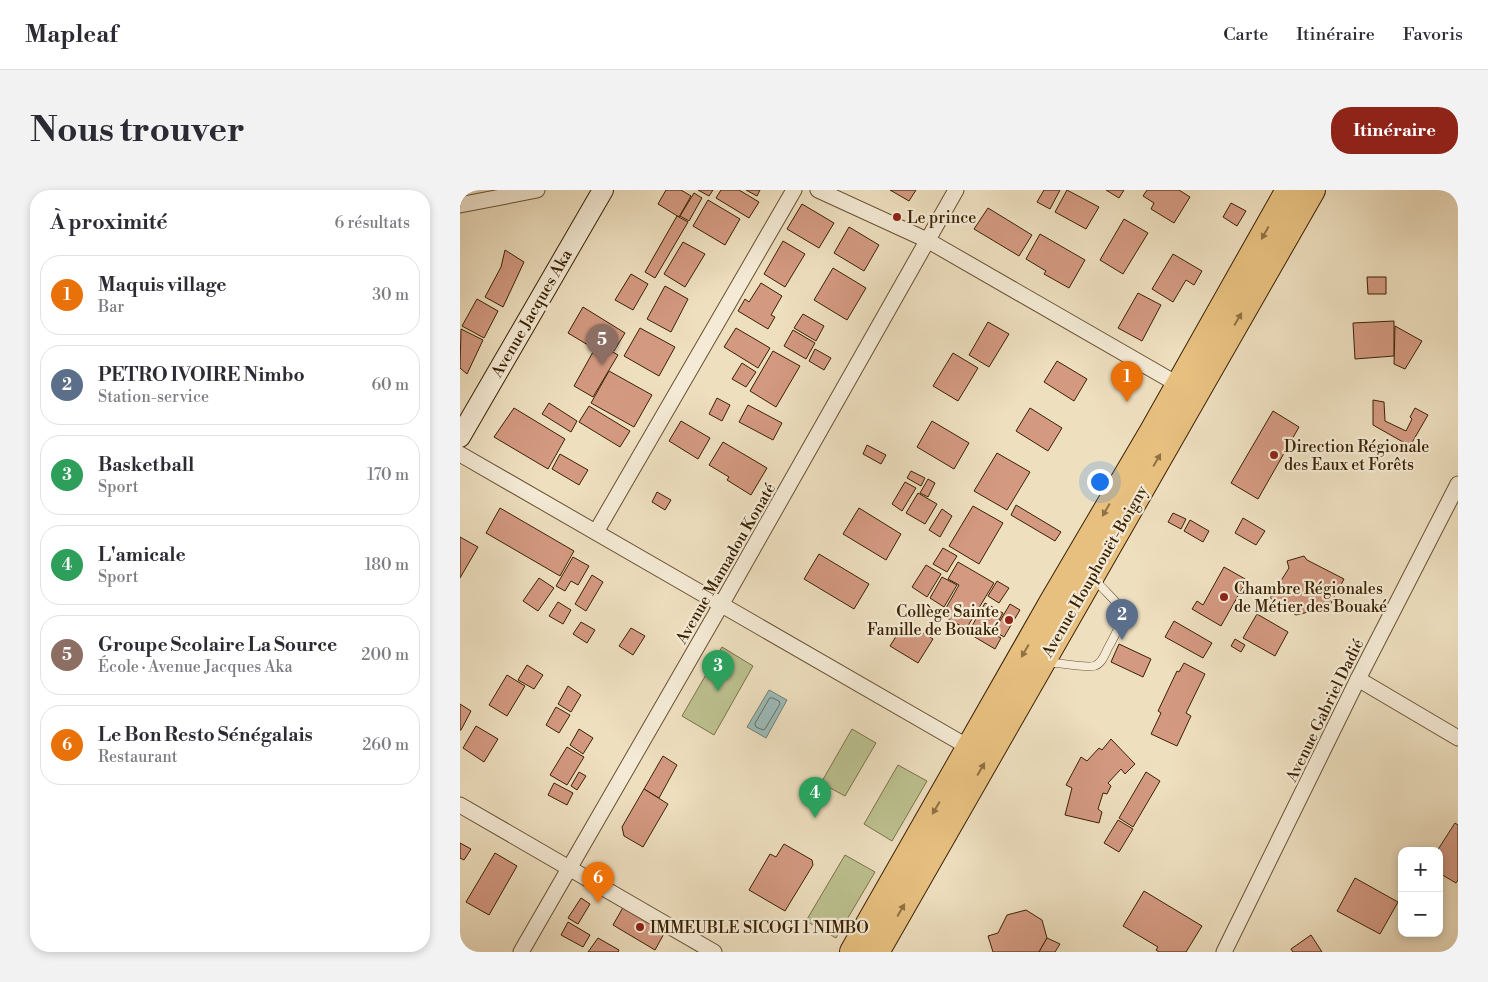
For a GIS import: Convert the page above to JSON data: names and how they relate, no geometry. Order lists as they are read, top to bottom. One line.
{"streets":{"highway":["Avenue Houphouët-Boigny"],"street":["Avenue Jacques Aka","Avenue Mamadou Konaté","Avenue Gabriel Dadié"]},"places":["Le prince","Direction Régionale des Eaux et Forêts","Chambre Régionales de Métier des Bouaké","Collège Sainte Famille de Bouaké","IMMEUBLE SICOGI 1 NIMBO"],"page":{"header":"Mapleaf","nav":["Carte","Itinéraire","Favoris"],"buttons":"Itinéraire","title":"Nous trouver","heading":["À proximité","6 résultats"],"list":[{"mark":"1","name":"Maquis village","note":"Bar","value":"30 m"},{"mark":"2","name":"PETRO IVOIRE Nimbo","note":"Station-service","value":"60 m"},{"mark":"3","name":"Basketball","note":"Sport","value":"170 m"},{"mark":"4","name":"L'amicale","note":"Sport","value":"180 m"},{"mark":"5","name":"Groupe Scolaire La Source","note":"École · Avenue Jacques Aka","value":"200 m"},{"mark":"6","name":"Le Bon Resto Sénégalais","note":"Restaurant","value":"260 m"}],"pins":["5","1","2","3","4","6"],"map_buttons":["+","−"]}}
